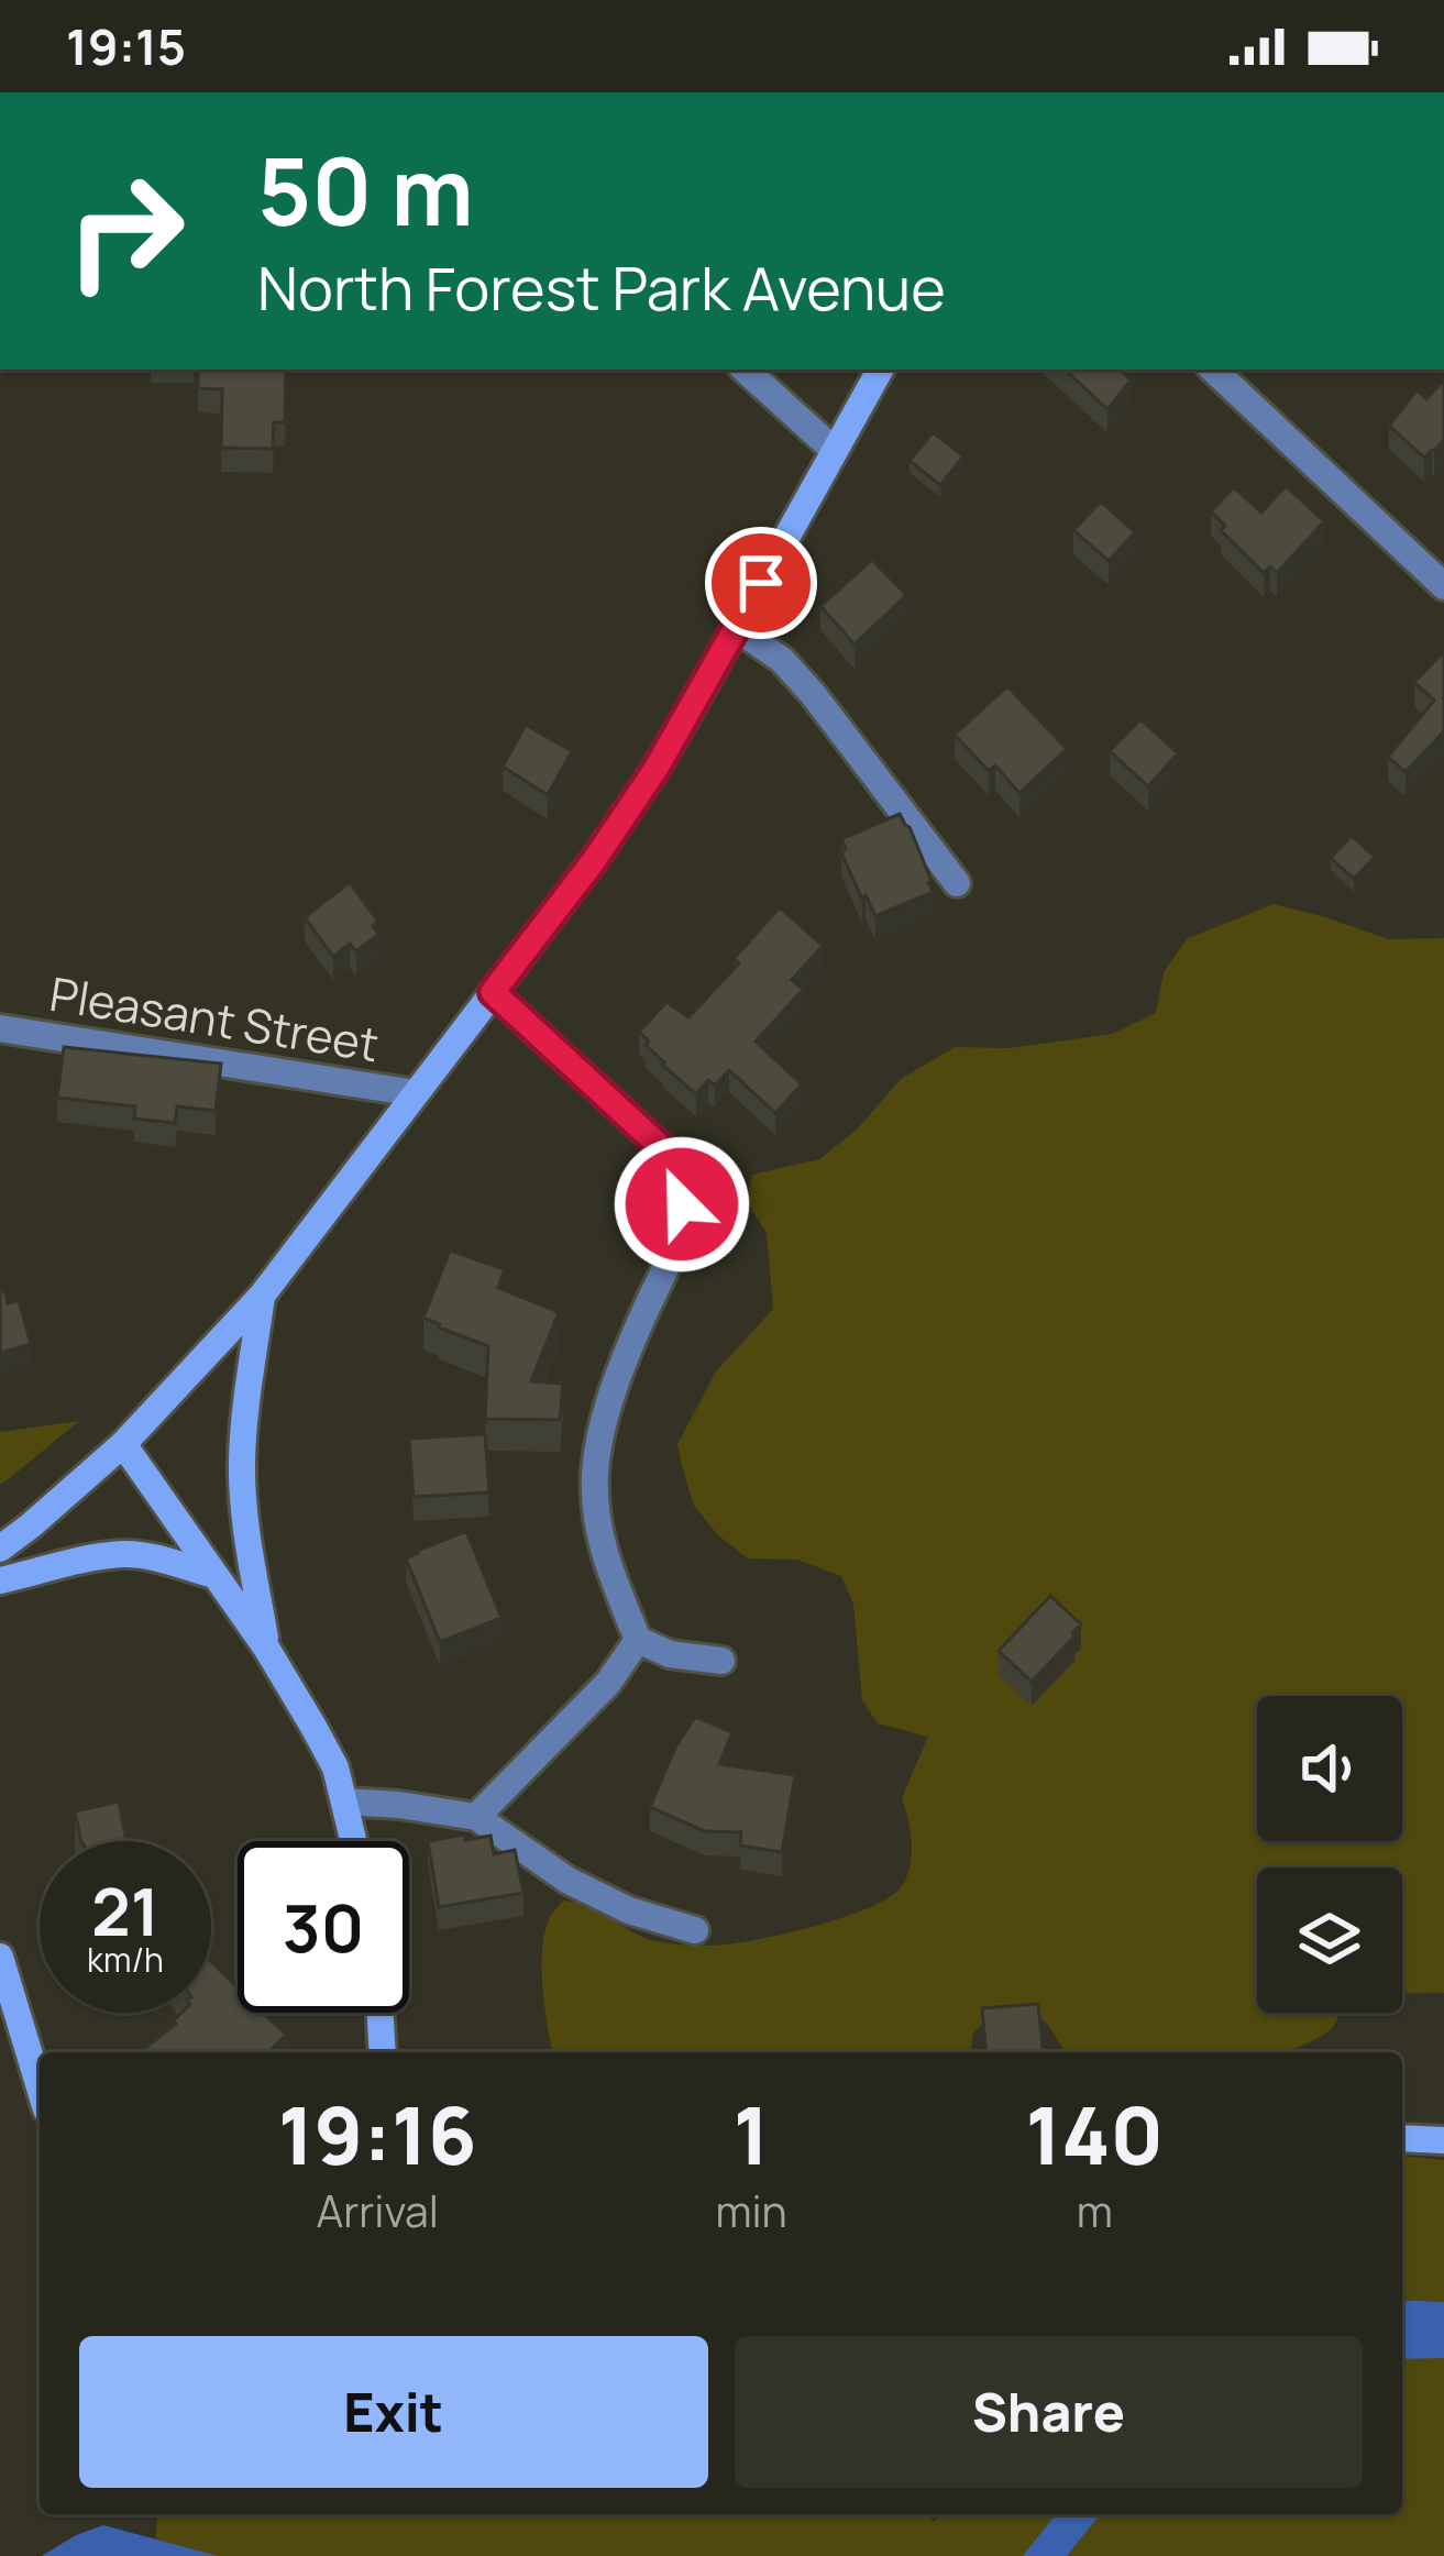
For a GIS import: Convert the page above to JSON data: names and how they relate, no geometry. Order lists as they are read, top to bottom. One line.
{"streets":{"street":["Pleasant Street"]},"page":{"status":"19:15","turn":["50 m","North Forest Park Avenue"],"speed":"21 km/h","limit":"30","eta":["19:16","Arrival","1","min","140","m"],"buttons":["Exit","Share"]}}
